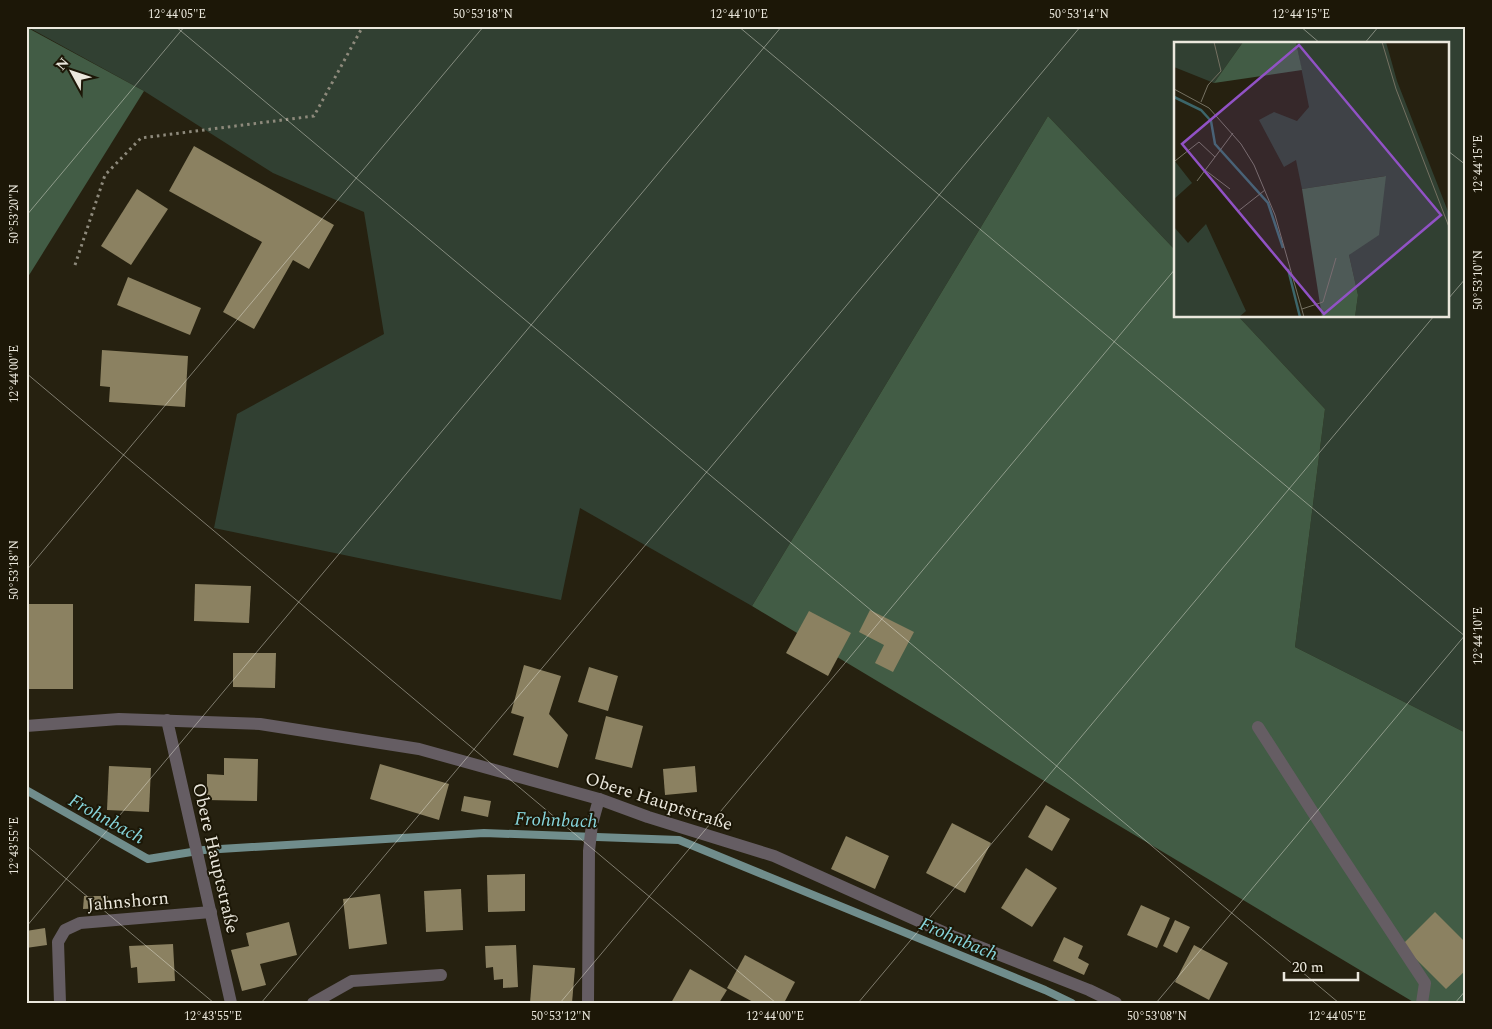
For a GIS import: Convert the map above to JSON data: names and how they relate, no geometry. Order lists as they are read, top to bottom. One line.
{"streets":{"street":["Obere Hauptstraße","Jahnshorn"]},"crossings":[["Obere Hauptstraße","Jahnshorn"]],"water":["Frohnbach"],"scale_bar":"20 m","north":"top left","coordinates":["12°44'05\"E","50°53'18\"N","12°44'10\"E","50°53'14\"N","12°44'15\"E","50°53'20\"N","50°53'10\"N","12°44'00\"E","12°43'55\"E","50°53'12\"N","50°53'08\"N"]}
